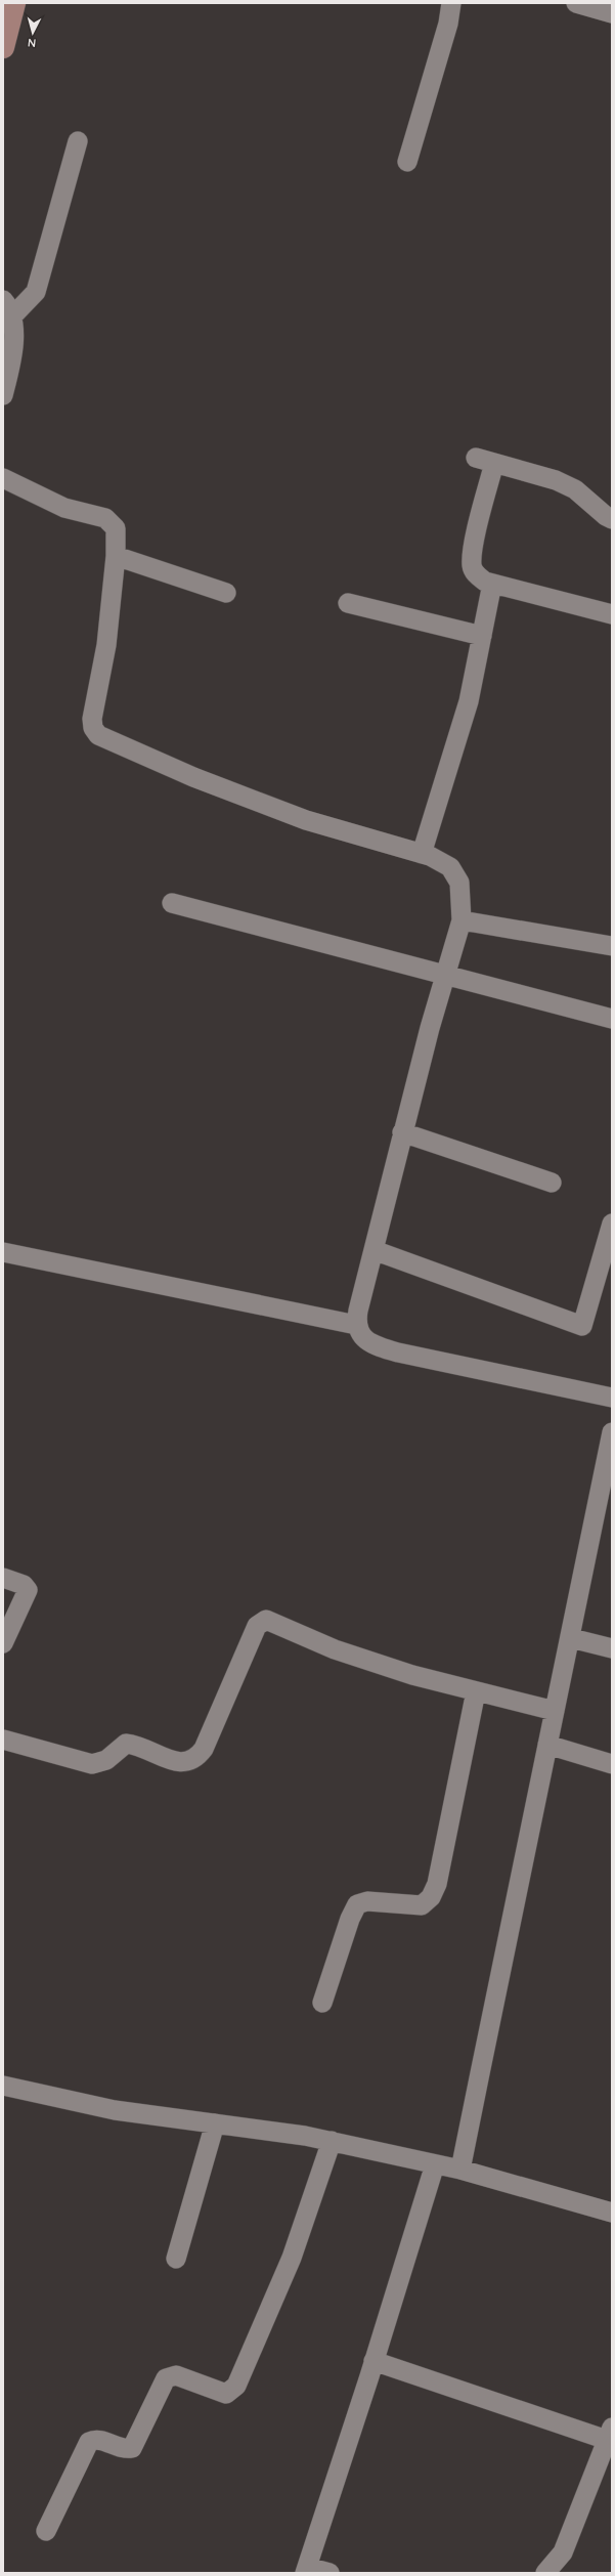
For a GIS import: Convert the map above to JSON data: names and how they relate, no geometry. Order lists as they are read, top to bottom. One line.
{"north":"bottom"}
